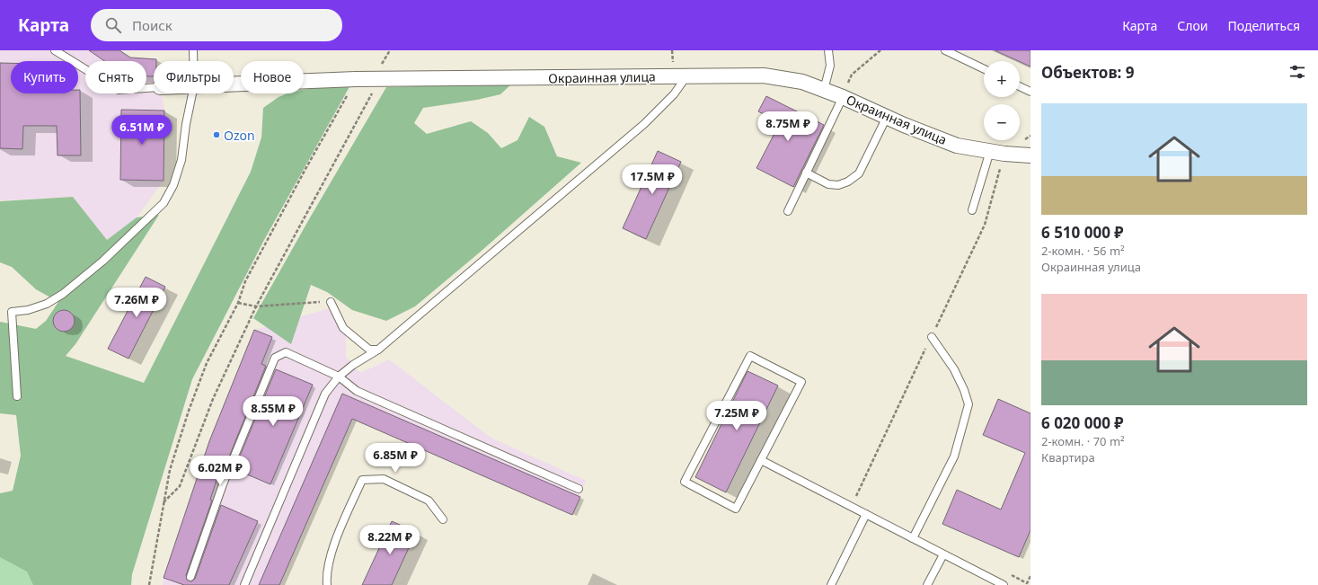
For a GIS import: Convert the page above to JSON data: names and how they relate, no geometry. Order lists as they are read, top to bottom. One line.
{"streets":{"street":["Окраинная улица"]},"places":["Ozon"],"page":{"header":"Карта","search":"Поиск","nav":["Карта","Слои","Поделиться"],"heading":"Объектов: 9","map_buttons":["+","−"],"chip":["Купить","Снять","Фильтры","Новое"],"list":[{"name":"6 510 000 ₽","note":"2-комн. · 56 m² · Окраинная улица"},{"name":"6 020 000 ₽","note":"2-комн. · 70 m² · Квартира"}],"price":["8.75M ₽","6.51M ₽","17.5M ₽","7.26M ₽","8.55M ₽","7.25M ₽","6.85M ₽","6.02M ₽","8.22M ₽"]}}
